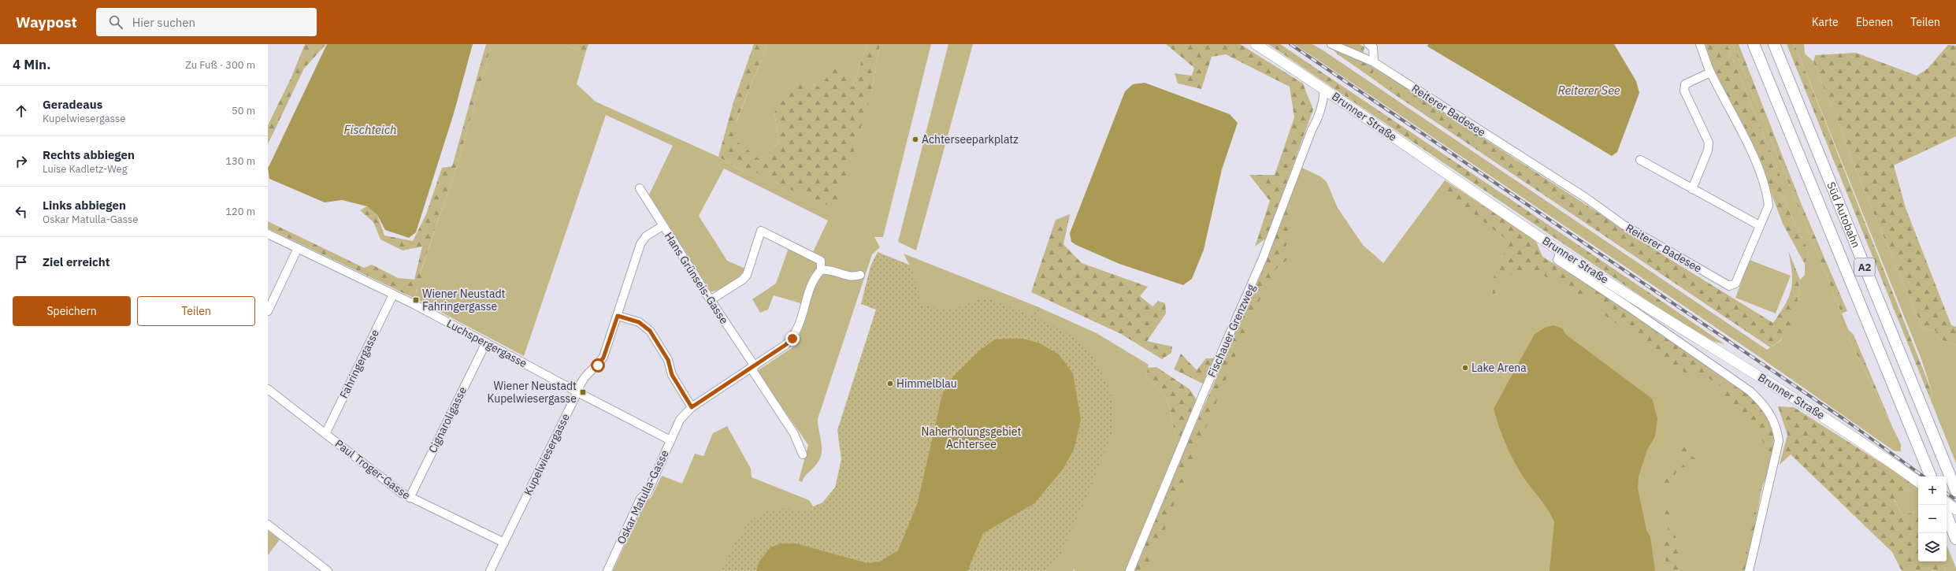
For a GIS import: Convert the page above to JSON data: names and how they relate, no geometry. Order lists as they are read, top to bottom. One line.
{"streets":{"highway":["Süd Autobahn","A2"],"main road":["Brunner Straße"],"street":["Reiterer Badesee","Hans Grünseis-Gasse","Fischauer Grenzweg","Luchspergergasse","Fahringergasse","Cignaroligasse","Kupelwiesergasse","Paul Troger-Gasse","Oskar Matulla-Gasse"]},"crossings":[["Brunner Straße","Fischauer Grenzweg"],["Hans Grünseis-Gasse","Kupelwiesergasse"],["Hans Grünseis-Gasse","Oskar Matulla-Gasse"],["Luchspergergasse","Fahringergasse"],["Luchspergergasse","Cignaroligasse"],["Luchspergergasse","Kupelwiesergasse"],["Luchspergergasse","Oskar Matulla-Gasse"],["Fahringergasse","Paul Troger-Gasse"],["Cignaroligasse","Paul Troger-Gasse"],["Kupelwiesergasse","Paul Troger-Gasse"]],"water":["Reiterer See","Fischteich"],"parks":["Naherholungsgebiet Achtersee"],"places":{"other":["Achterseeparkplatz","Lake Arena","Himmelblau"],"transit":["Wiener Neustadt Fahringergasse","Wiener Neustadt Kupelwiesergasse"]},"page":{"header":"Waypost","search":"Hier suchen","nav":["Karte","Ebenen","Teilen"],"heading":["4 Min.","Zu Fuß · 300 m"],"list":[["Geradeaus","Kupelwiesergasse","50 m"],["Rechts abbiegen","Luise Kadletz-Weg","130 m"],["Links abbiegen","Oskar Matulla-Gasse","120 m"],"Ziel erreicht"],"buttons":["Speichern","Teilen"],"map_buttons":["+","−"]}}
